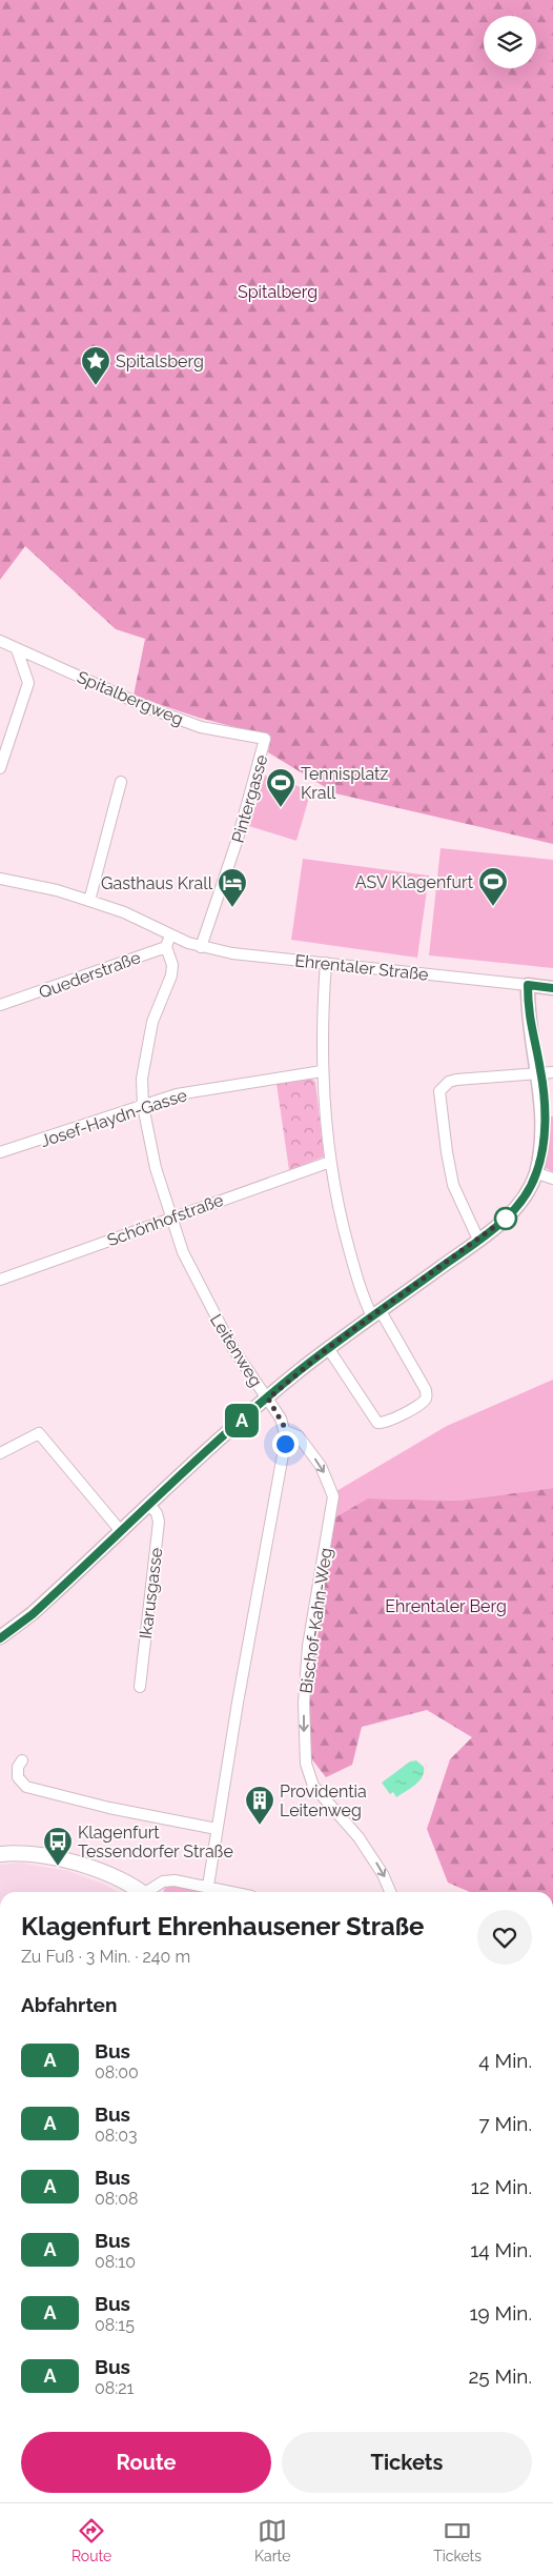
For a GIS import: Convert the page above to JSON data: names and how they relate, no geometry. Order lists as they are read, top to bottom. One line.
{"streets":{"street":["Spitalbergweg","Pintergasse","Ehrentaler Straße","Quederstraße","Josef-Haydn-Gasse","Schönhofstraße","Leitenweg","Ikarusgasse","Bischof-Kahn-Weg"]},"crossings":[["Spitalbergweg","Pintergasse"],["Pintergasse","Ehrentaler Straße"],["Quederstraße","Leitenweg"],["Josef-Haydn-Gasse","Leitenweg"],["Schönhofstraße","Leitenweg"],["Leitenweg","Bischof-Kahn-Weg"]],"parks":["Spitalberg","Ehrentaler Berg"],"places":{"place":["Spitalsberg"],"sports":["Tennisplatz Krall","ASV Klagenfurt"],"hotel":["Gasthaus Krall"],"building":["Providentia Leitenweg"],"bus stop":["Klagenfurt Tessendorfer Straße"]},"lines":["bus line A"],"page":{"on_map":"A","heading":[["Klagenfurt Ehrenhausener Straße","Zu Fuß · 3 Min. · 240 m"],"Abfahrten"],"list":[{"mark":"A","name":"Bus","note":"08:00","value":"4 Min."},{"mark":"A","name":"Bus","note":"08:03","value":"7 Min."},{"mark":"A","name":"Bus","note":"08:08","value":"12 Min."},{"mark":"A","name":"Bus","note":"08:10","value":"14 Min."},{"mark":"A","name":"Bus","note":"08:15","value":"19 Min."},{"mark":"A","name":"Bus","note":"08:21","value":"25 Min."}],"buttons":["Route","Tickets"],"tabs":["Route","Karte","Tickets"]}}
